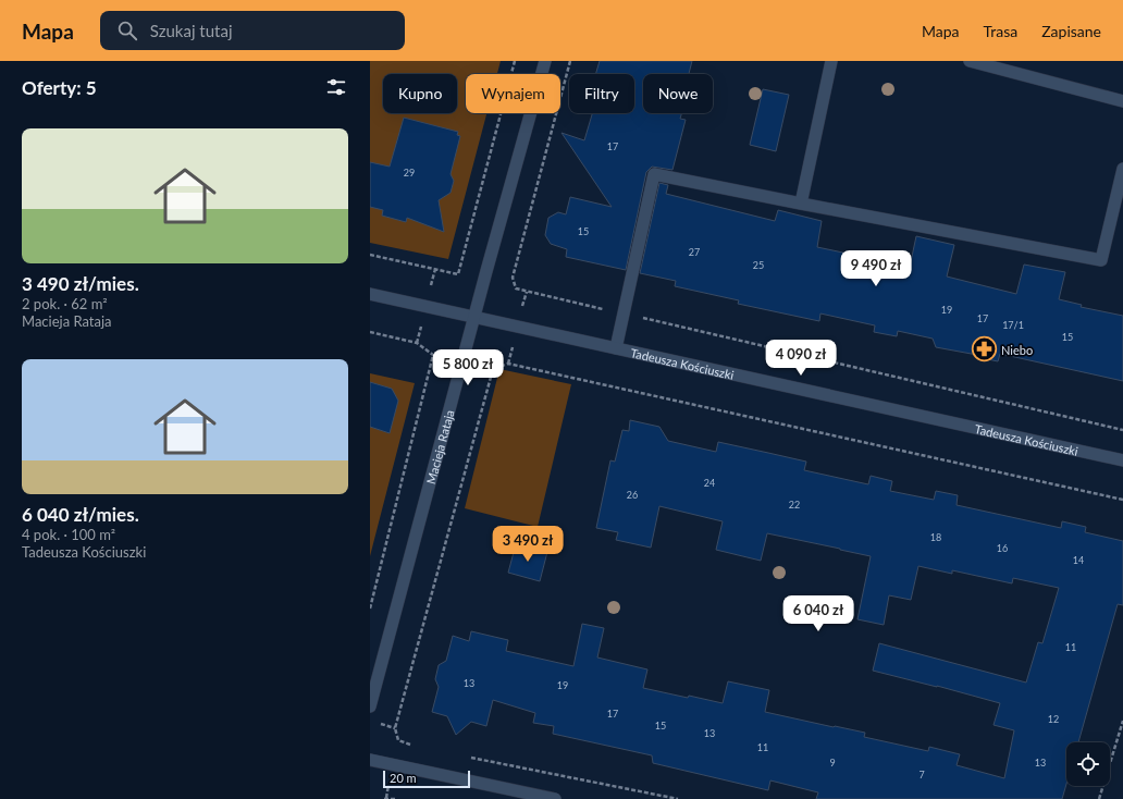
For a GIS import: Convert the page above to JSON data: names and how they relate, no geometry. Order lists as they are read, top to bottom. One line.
{"streets":{"street":["Tadeusza Kościuszki","Macieja Rataja"]},"crossings":[["Tadeusza Kościuszki","Macieja Rataja"]],"places":{"pharmacy":["Niebo"]},"house_numbers":["17","29","15","27","25","19","17","17/1","15","24","26","22","18","16","14","11","13","19","17","12","15","13","11","9","13","7"],"scale_bar":"20 m","page":{"header":"Mapa","search":"Szukaj tutaj","nav":["Mapa","Trasa","Zapisane"],"heading":"Oferty: 5","chip":["Kupno","Wynajem","Filtry","Nowe"],"list":[{"name":"3 490 zł/mies.","note":"2 pok. · 62 m² · Macieja Rataja"},{"name":"6 040 zł/mies.","note":"4 pok. · 100 m² · Tadeusza Kościuszki"}],"price":["9 490 zł","4 090 zł","5 800 zł","3 490 zł","6 040 zł"],"scale":"20 m"}}
